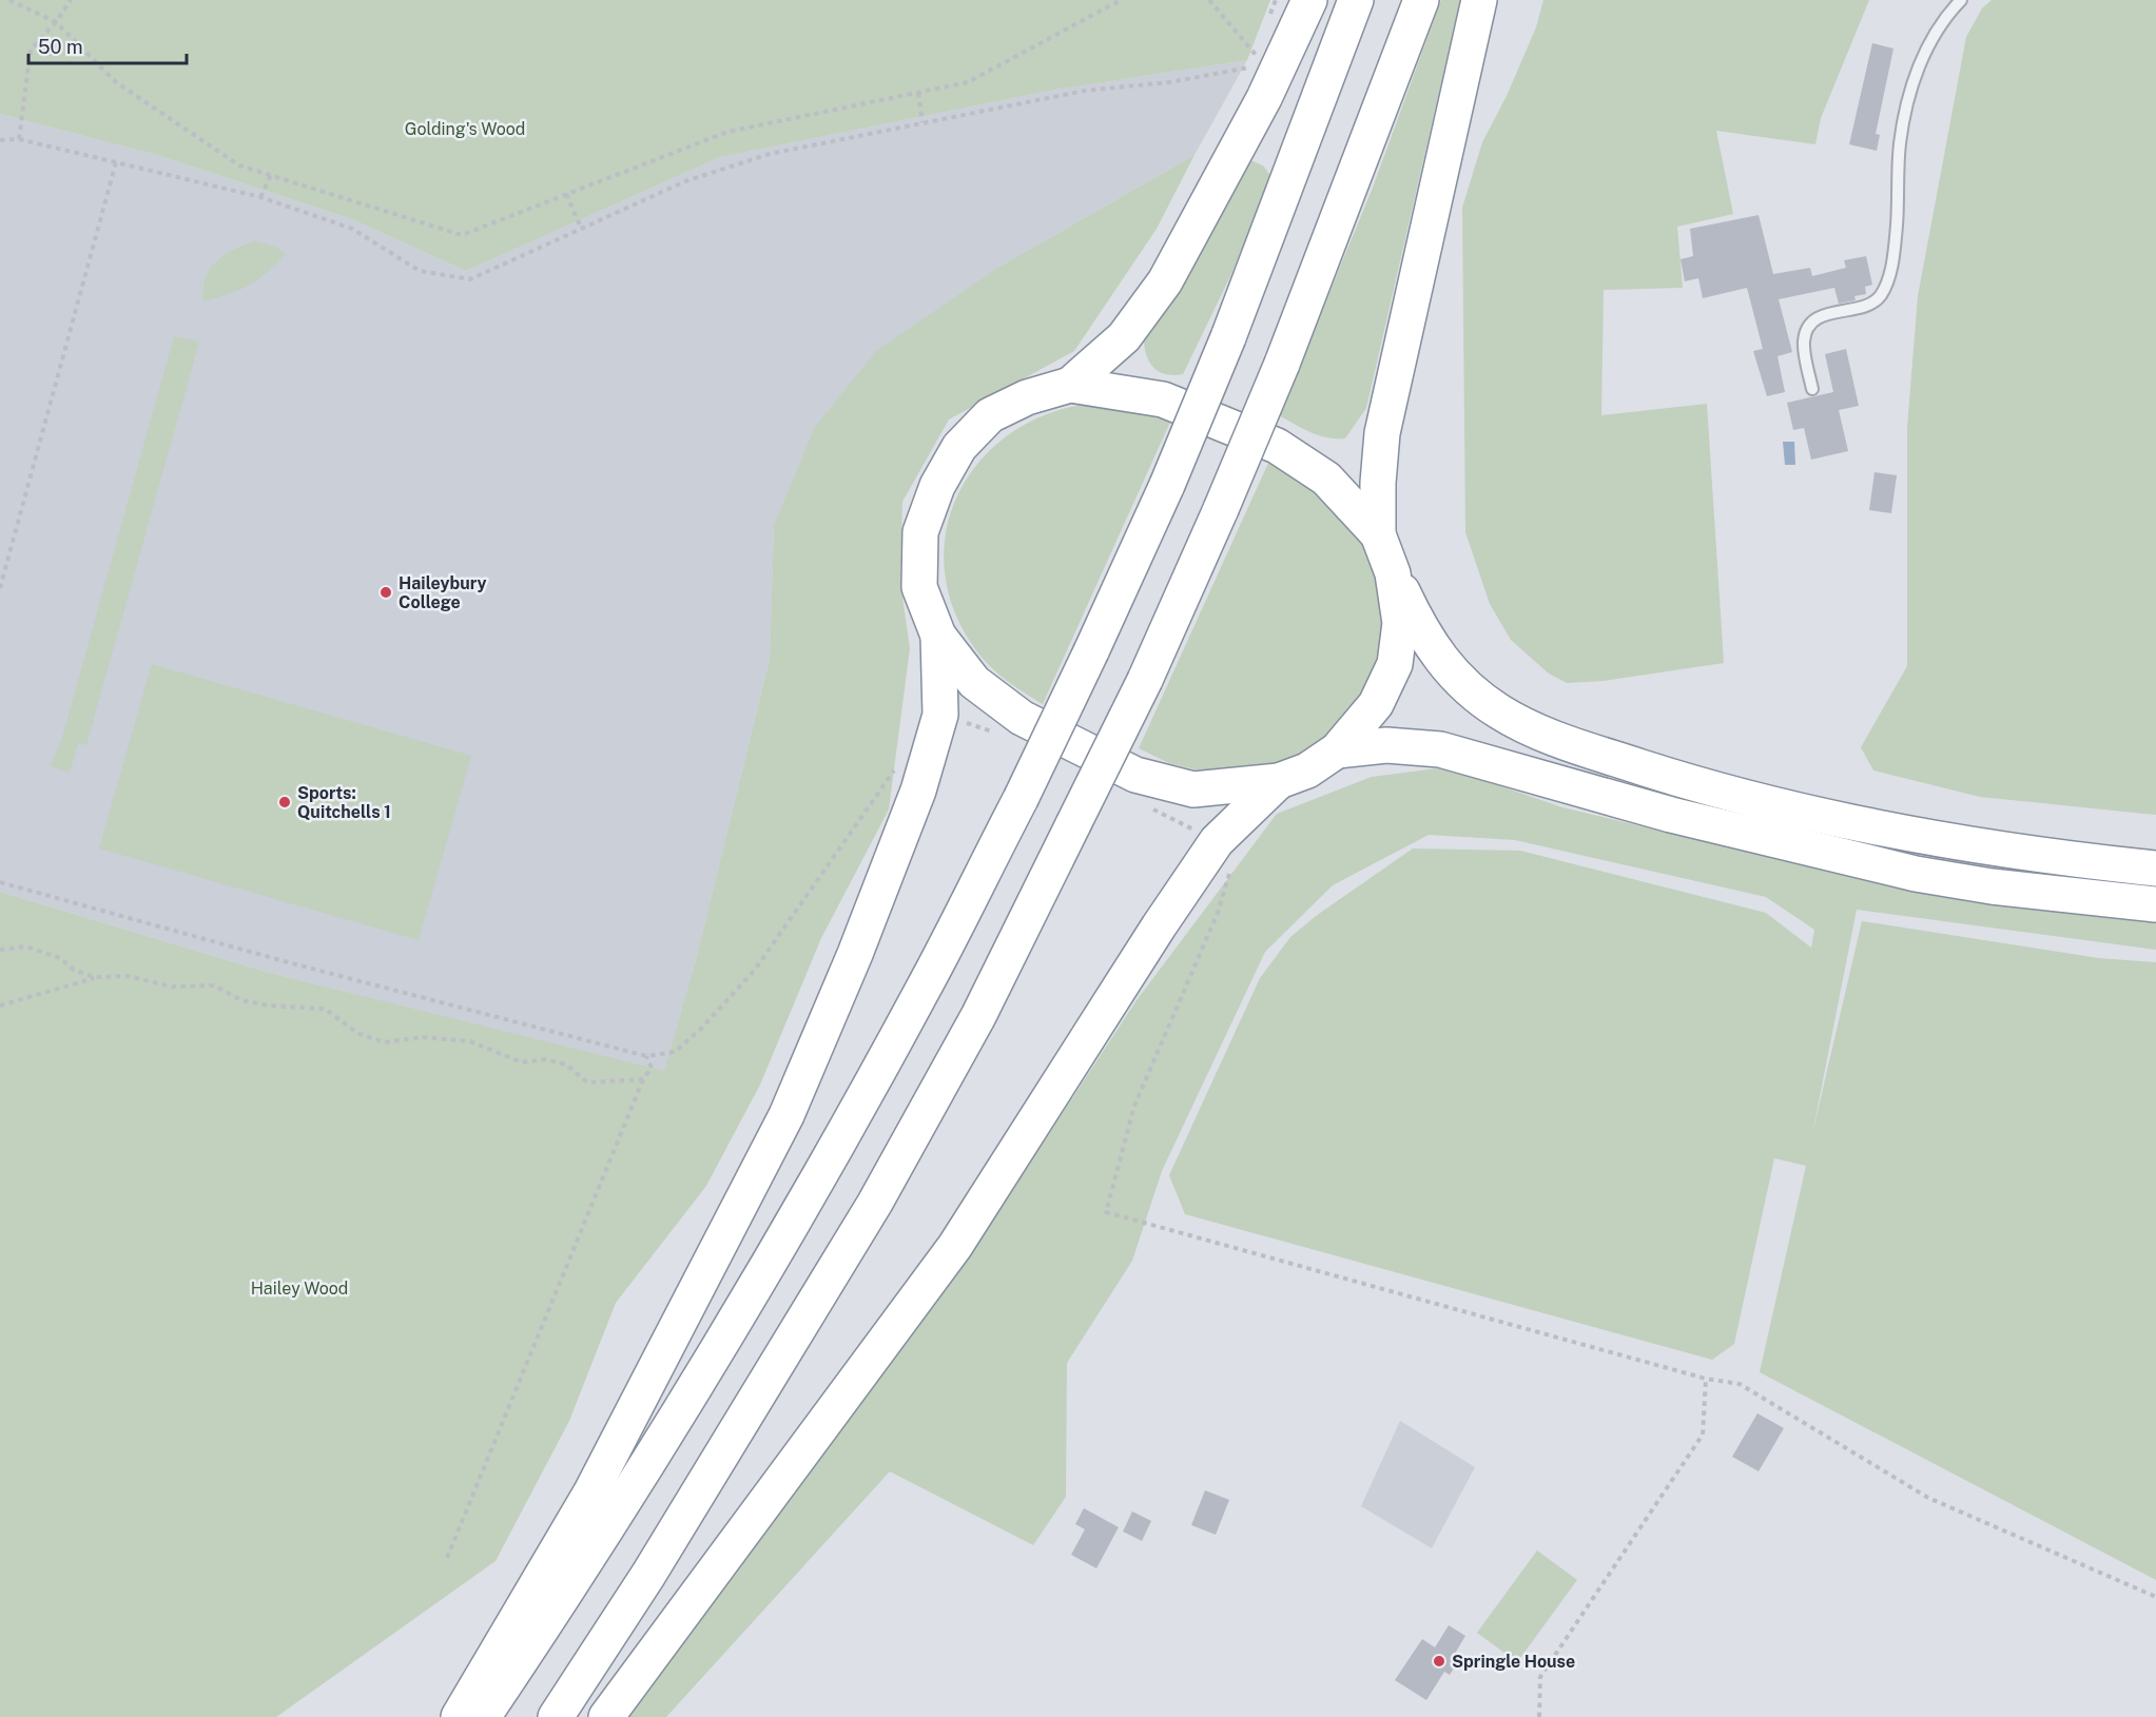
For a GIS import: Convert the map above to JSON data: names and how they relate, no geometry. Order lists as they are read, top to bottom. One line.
{"parks":["Golding's Wood","Hailey Wood"],"places":["Haileybury College","Sports: Quitchells 1","Springle House"],"scale_bar":"50 m"}
